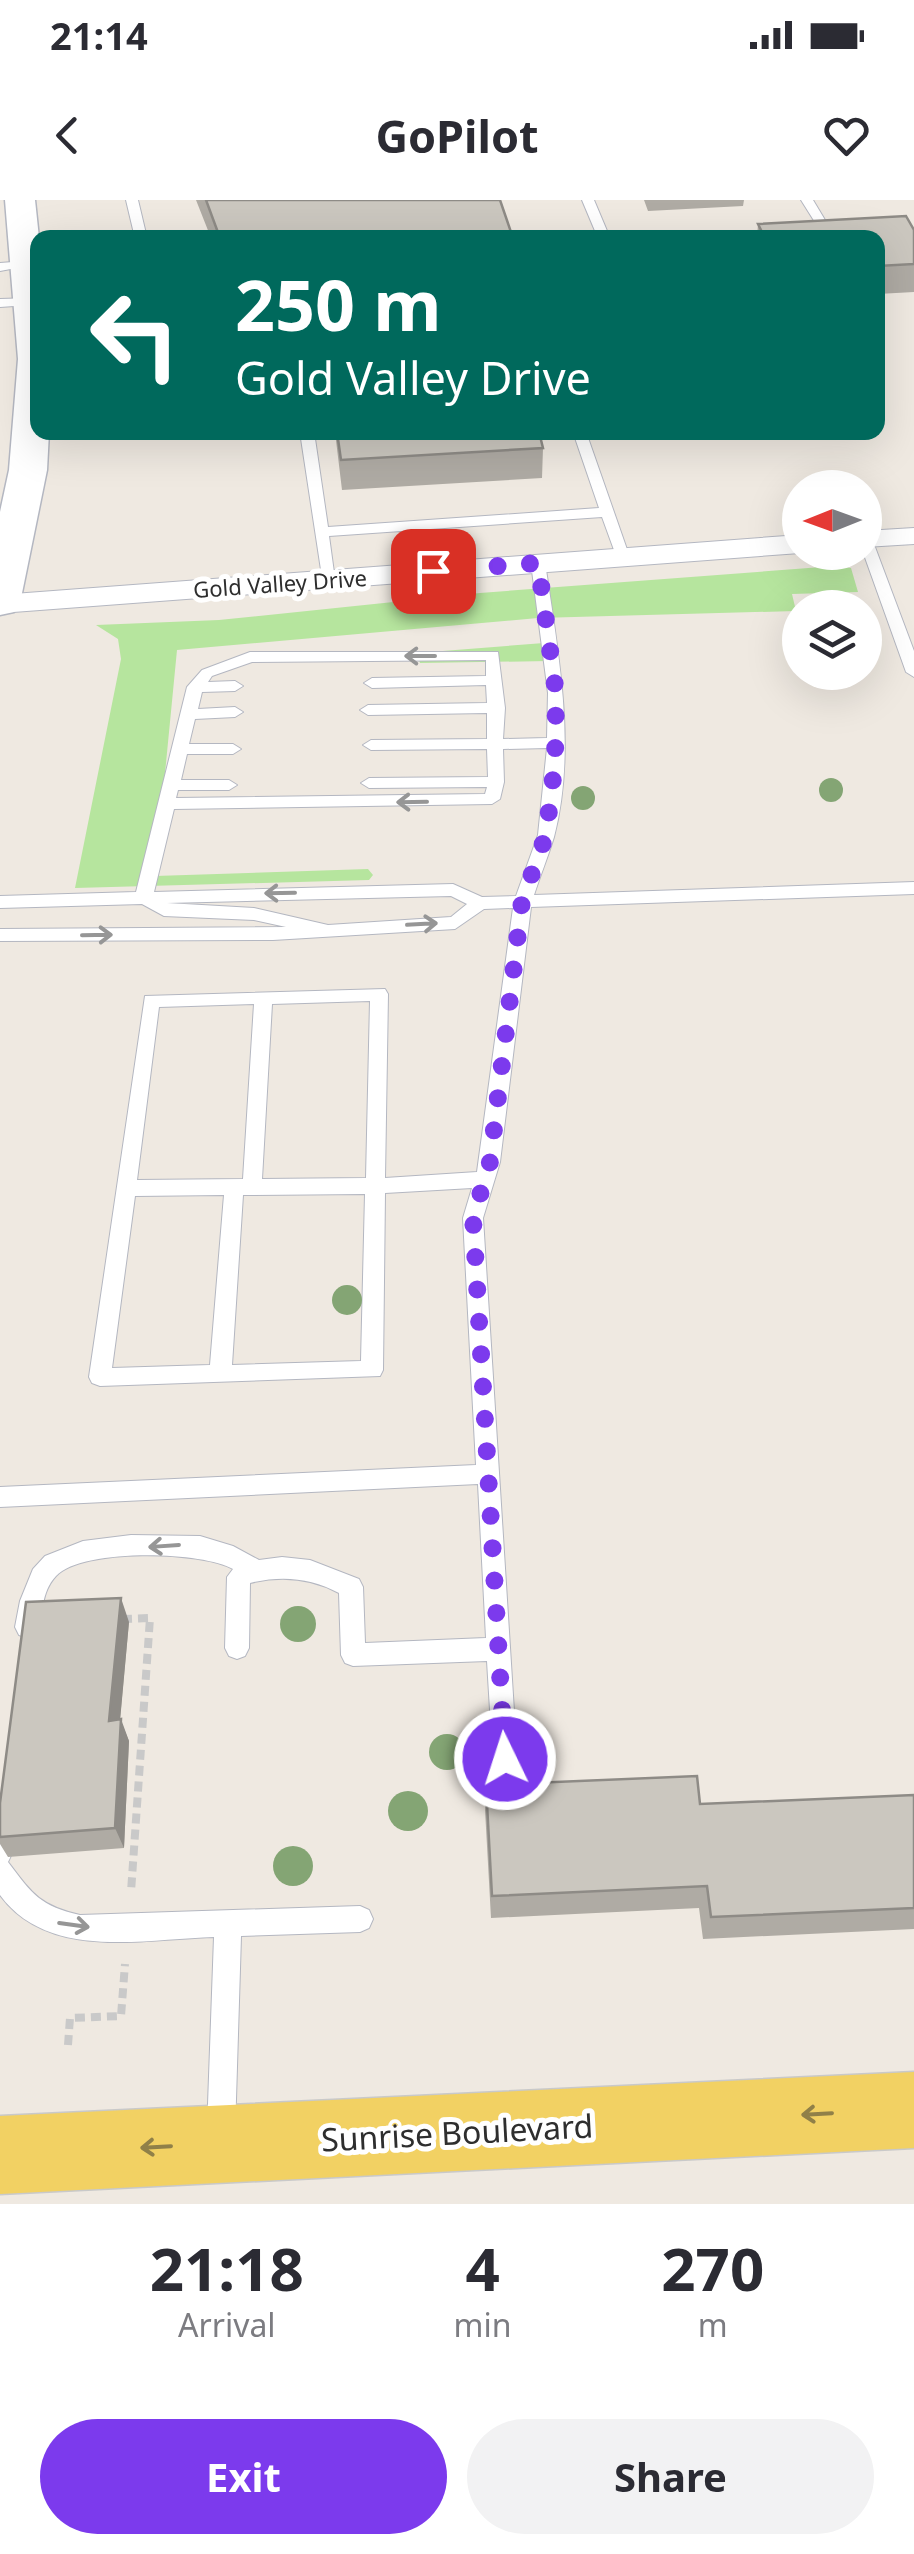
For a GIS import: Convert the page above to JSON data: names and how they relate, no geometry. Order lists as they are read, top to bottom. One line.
{"streets":{"main road":["Sunrise Boulevard"],"street":["Gold Valley Drive"]},"one_way":["Sunrise Boulevard"],"north":"left","page":{"status":"21:14","header":"GoPilot","turn":["250 m","Gold Valley Drive"],"eta":["21:18","Arrival","4","min","270","m"],"buttons":["Exit","Share"]}}
